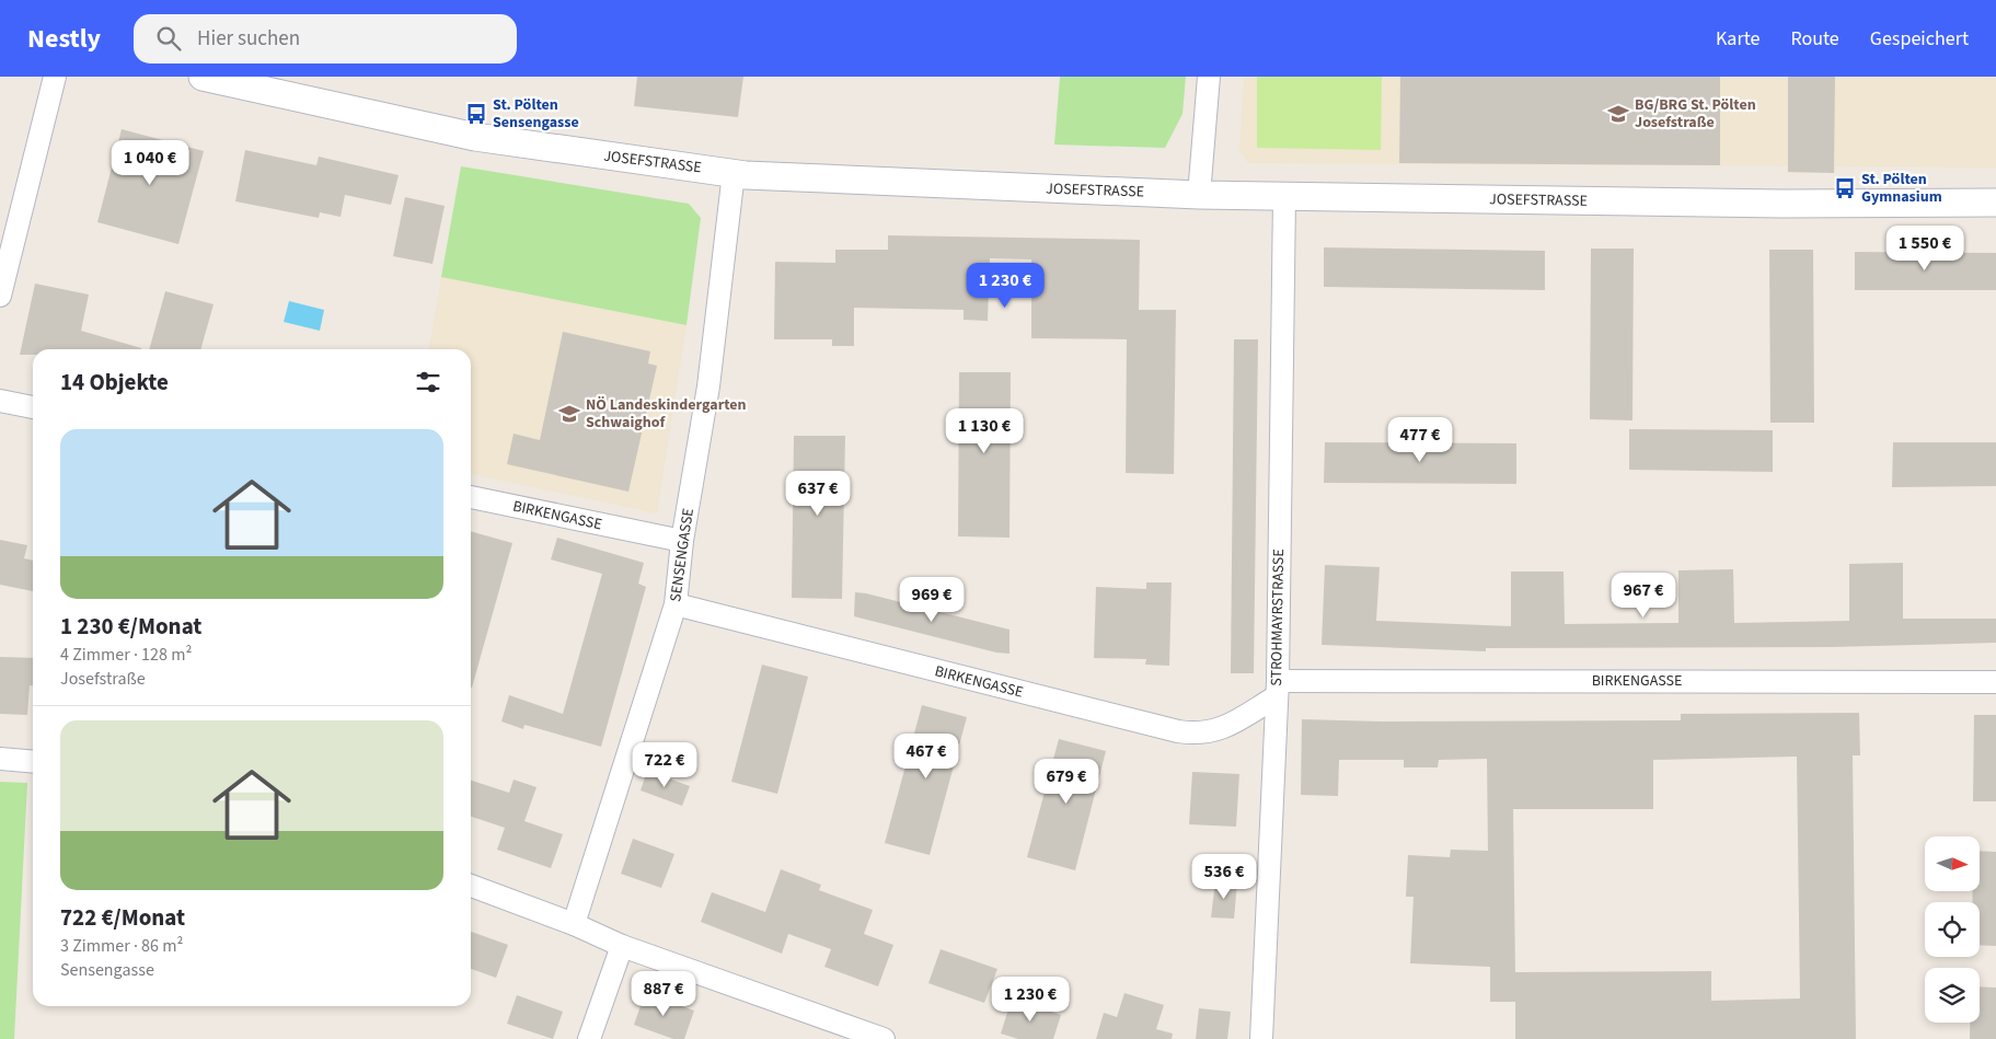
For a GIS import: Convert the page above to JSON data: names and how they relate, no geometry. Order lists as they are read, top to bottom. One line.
{"streets":{"street":["JOSEFSTRASSE","BIRKENGASSE","SENSENGASSE","STROHMAYRSTRASSE"]},"crossings":[["JOSEFSTRASSE","SENSENGASSE"],["JOSEFSTRASSE","STROHMAYRSTRASSE"],["BIRKENGASSE","SENSENGASSE"],["BIRKENGASSE","STROHMAYRSTRASSE"]],"places":{"bus stop":["St. Pölten Sensengasse","St. Pölten Gymnasium"],"school or university":["BG/BRG St. Pölten Josefstraße","NÖ Landeskindergarten Schwaighof"]},"north":"right","page":{"header":"Nestly","search":"Hier suchen","nav":["Karte","Route","Gespeichert"],"price":["1 040 €","1 550 €","1 230 €","1 130 €","477 €","637 €","967 €","969 €","467 €","722 €","679 €","536 €","887 €","1 230 €"],"heading":"14 Objekte","list":[{"name":"1 230 €/Monat","note":"4 Zimmer · 128 m² · Josefstraße"},{"name":"722 €/Monat","note":"3 Zimmer · 86 m² · Sensengasse"}]}}
